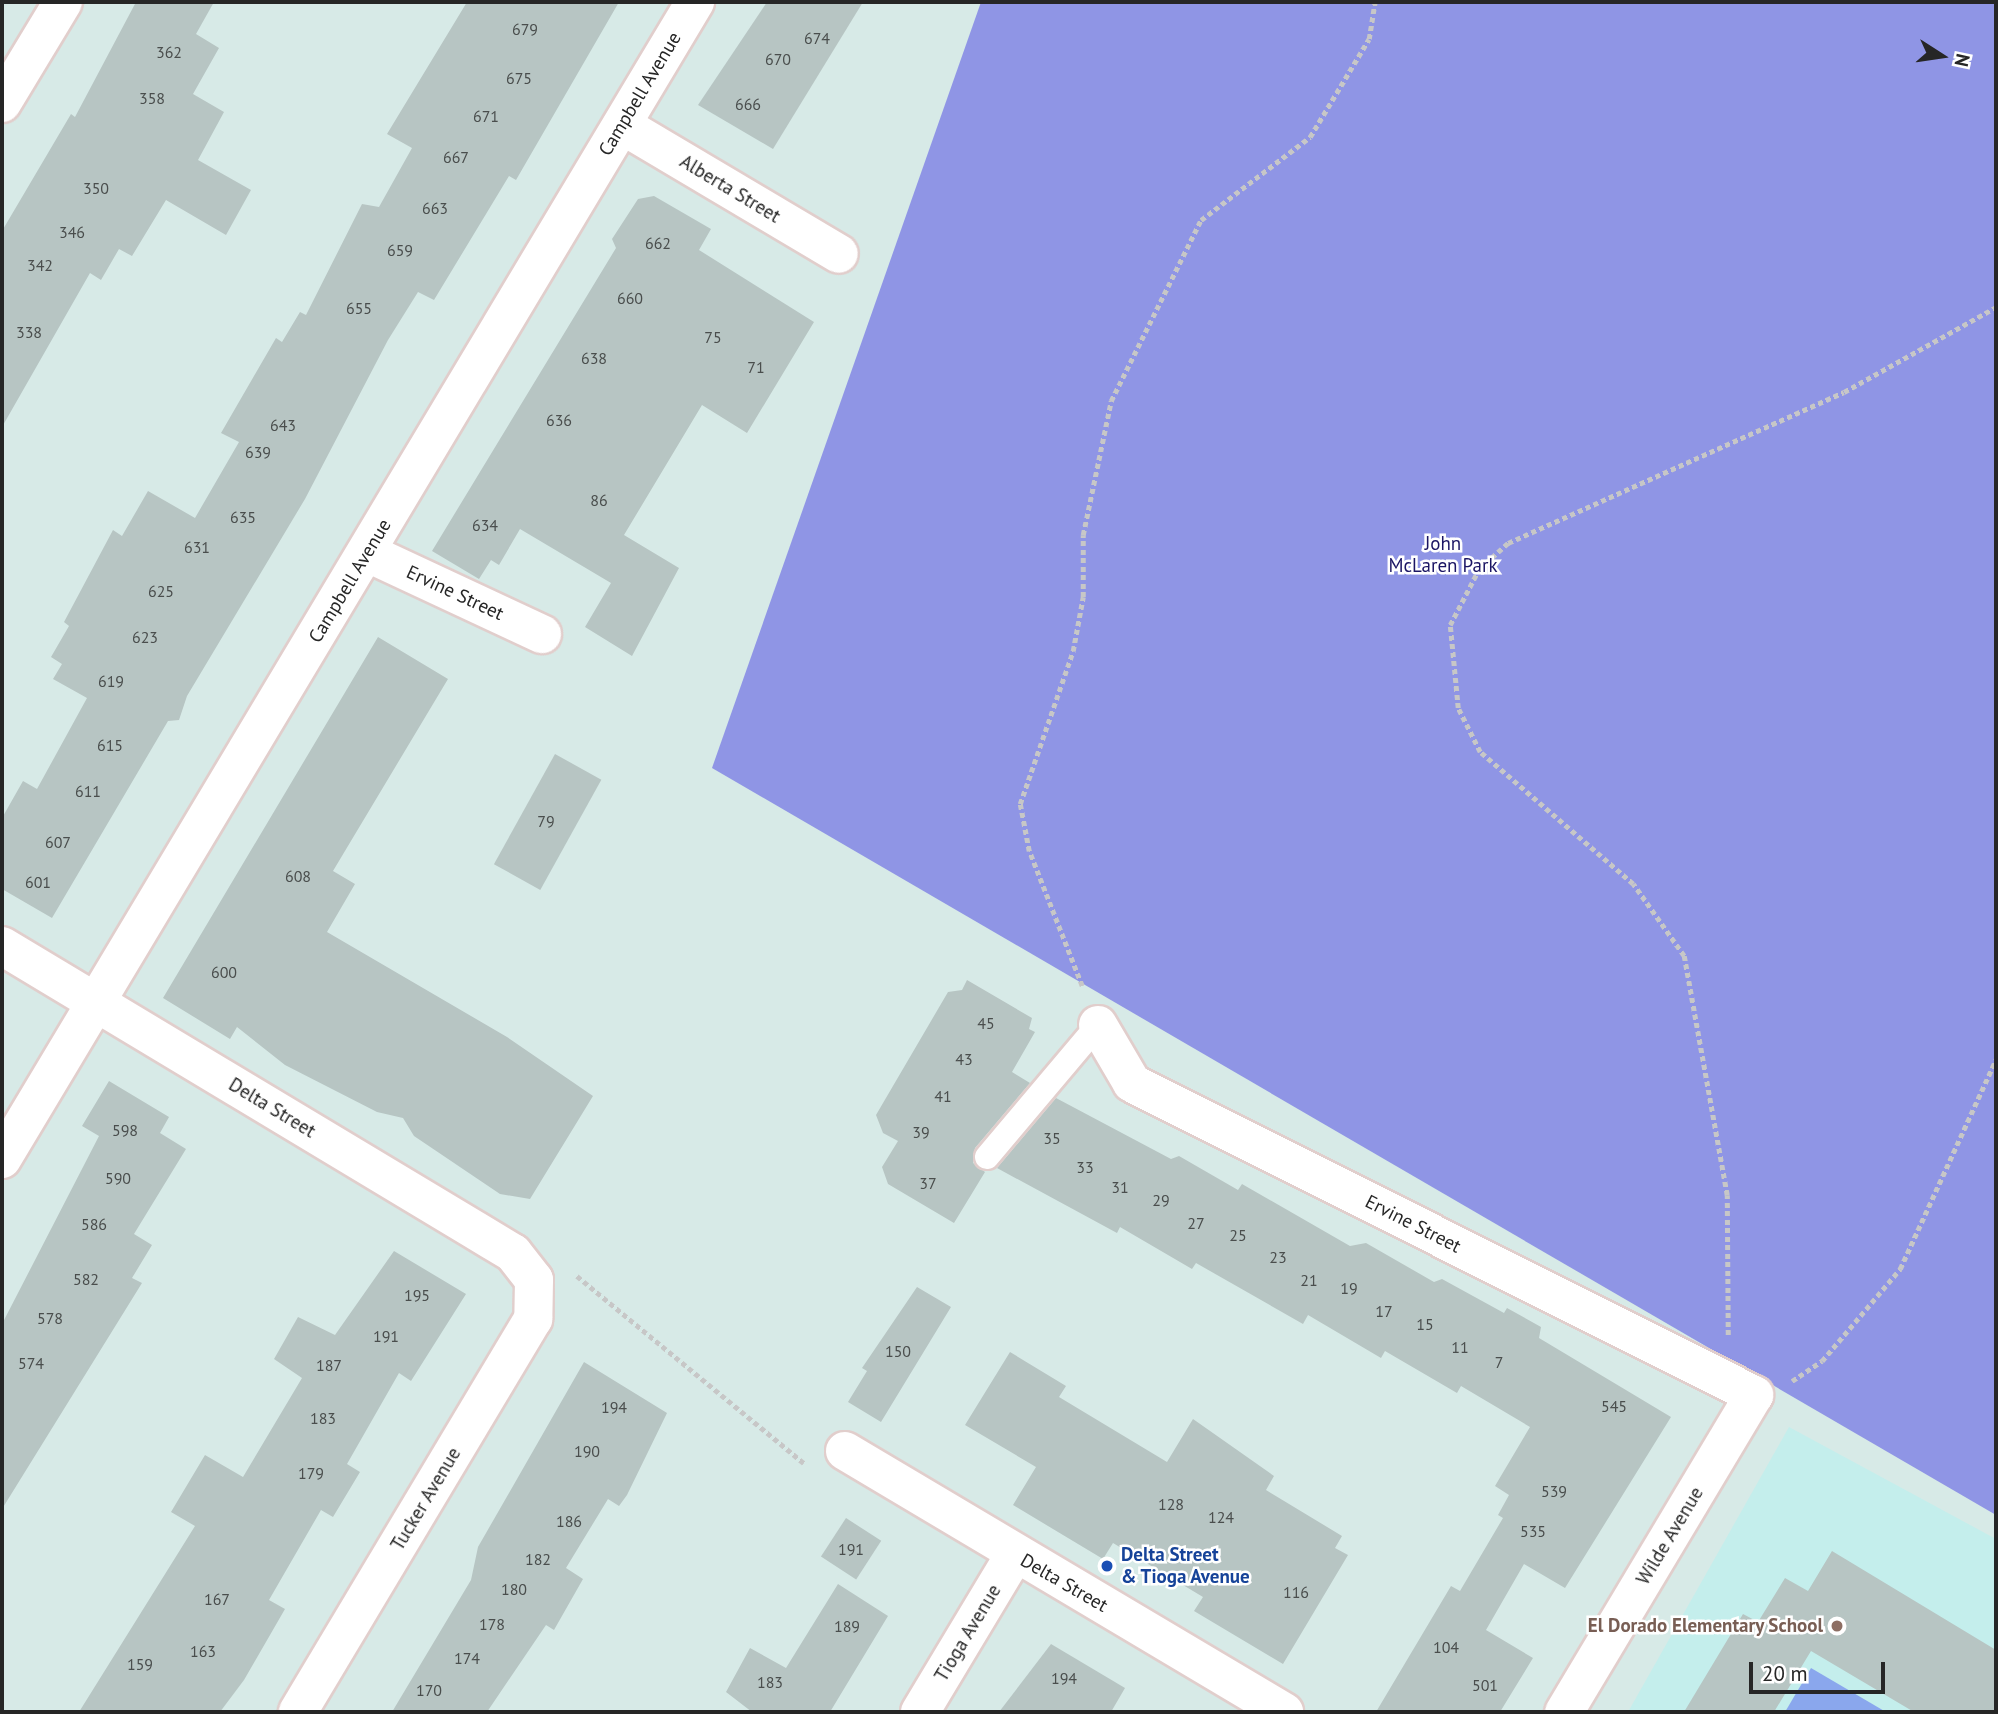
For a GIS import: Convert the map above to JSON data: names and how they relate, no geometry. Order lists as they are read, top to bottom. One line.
{"streets":{"street":["Campbell Avenue","Alberta Street","Ervine Street","Delta Street","Tucker Avenue","Wilde Avenue","Tioga Avenue"]},"crossings":[["Campbell Avenue","Alberta Street"],["Campbell Avenue","Ervine Street"],["Campbell Avenue","Delta Street"],["Ervine Street","Wilde Avenue"],["Delta Street","Tucker Avenue"],["Delta Street","Tioga Avenue"]],"parks":["John McLaren Park"],"places":["Delta Street & Tioga Avenue","El Dorado Elementary School"],"house_numbers":["679","674","362","670","675","358","666","671","667","350","663","346","662","659","342","660","655","338","75","638","71","636","643","639","86","635","634","631","625","623","619","615","611","79","607","608","601","600","45","43","41","598","39","35","33","590","37","31","29","27","586","25","23","582","21","19","195","17","578","15","191","11","150","7","574","187","545","194","183","190","179","539","128","124","186","535","191","182","180","116","167","178","189","104","163","174","159","194","183","501","170"],"scale_bar":"20 m","north":"right"}
